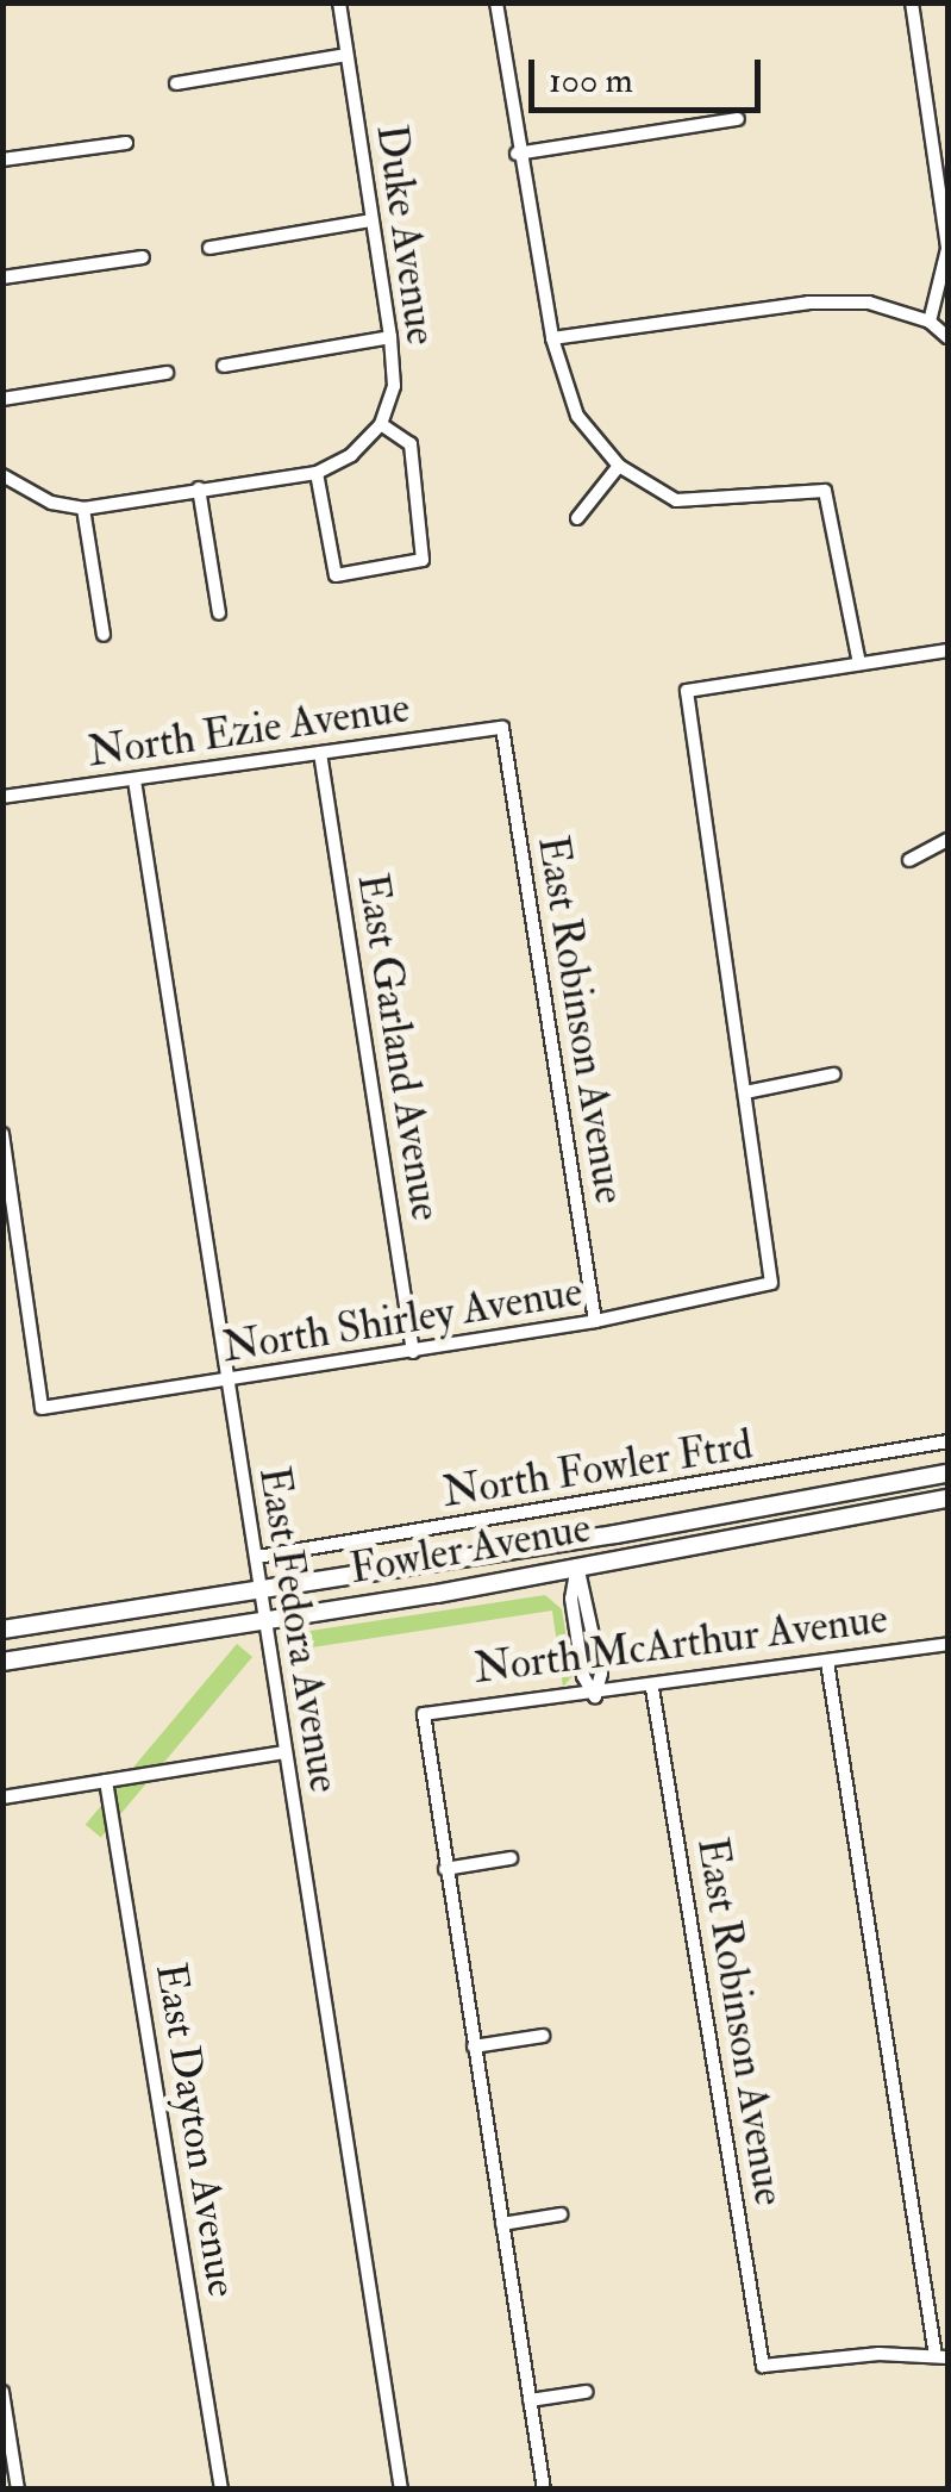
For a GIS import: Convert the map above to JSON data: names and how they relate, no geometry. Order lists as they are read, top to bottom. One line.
{"streets":{"main road":["Fowler Avenue"],"street":["Duke Avenue","North Ezie Avenue","East Robinson Avenue","East Garland Avenue","North Shirley Avenue","North Fowler Ftrd","East Fedora Avenue","North McArthur Avenue","East Dayton Avenue"]},"crossings":[["North Ezie Avenue","East Robinson Avenue"],["North Ezie Avenue","East Garland Avenue"],["North Ezie Avenue","East Fedora Avenue"],["East Robinson Avenue","North Shirley Avenue"],["East Robinson Avenue","North McArthur Avenue"],["East Garland Avenue","North Shirley Avenue"],["North Shirley Avenue","East Fedora Avenue"],["North Fowler Ftrd","East Fedora Avenue"],["Fowler Avenue","East Fedora Avenue"]],"scale_bar":"100 m"}
